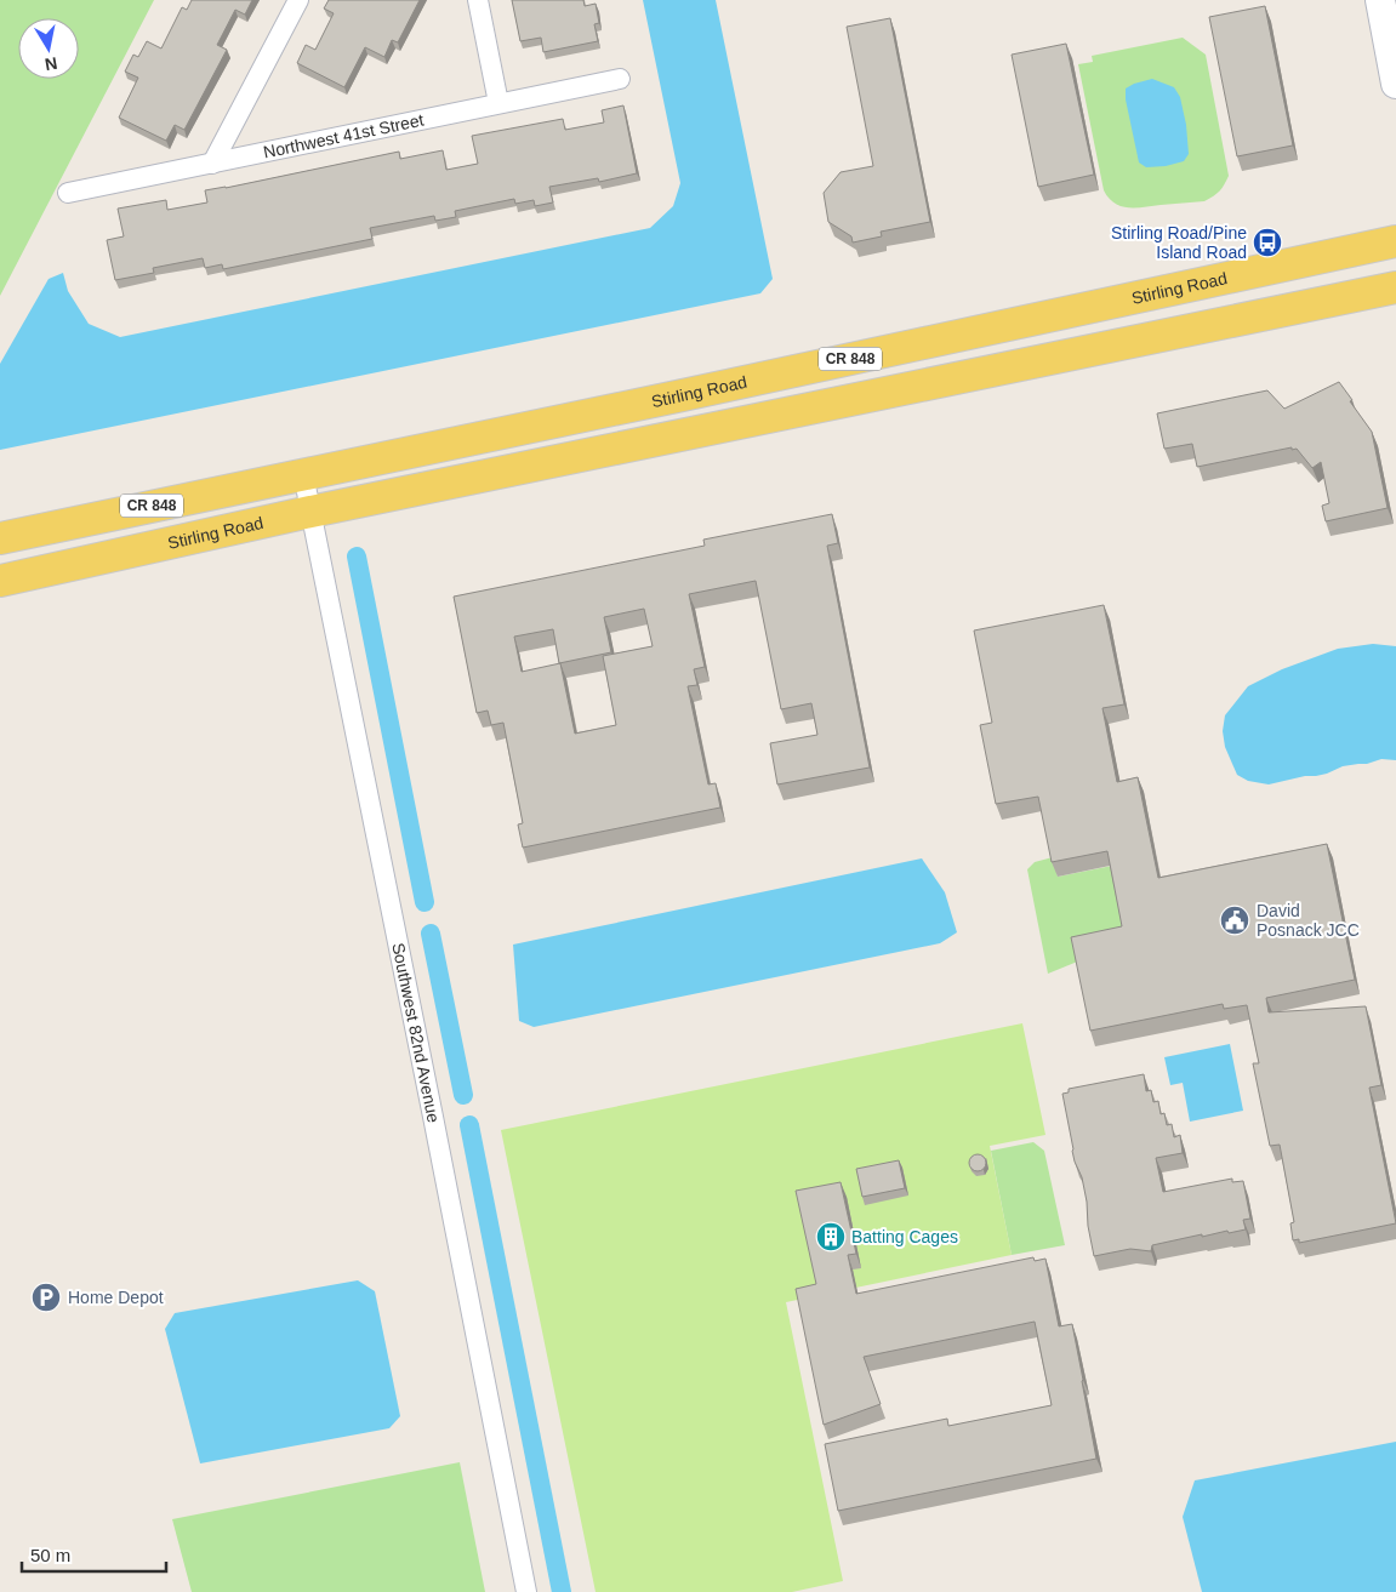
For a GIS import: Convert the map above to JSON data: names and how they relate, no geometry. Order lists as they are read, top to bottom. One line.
{"streets":{"main road":["Stirling Road","CR 848"],"street":["Northwest 41st Street","Southwest 82nd Avenue"]},"crossings":[["Stirling Road","Southwest 82nd Avenue"]],"places":{"bus stop":["Stirling Road/Pine Island Road"],"public building":["David Posnack JCC"],"building":["Batting Cages"],"parking":["Home Depot"]},"scale_bar":"50 m","north":"bottom"}
